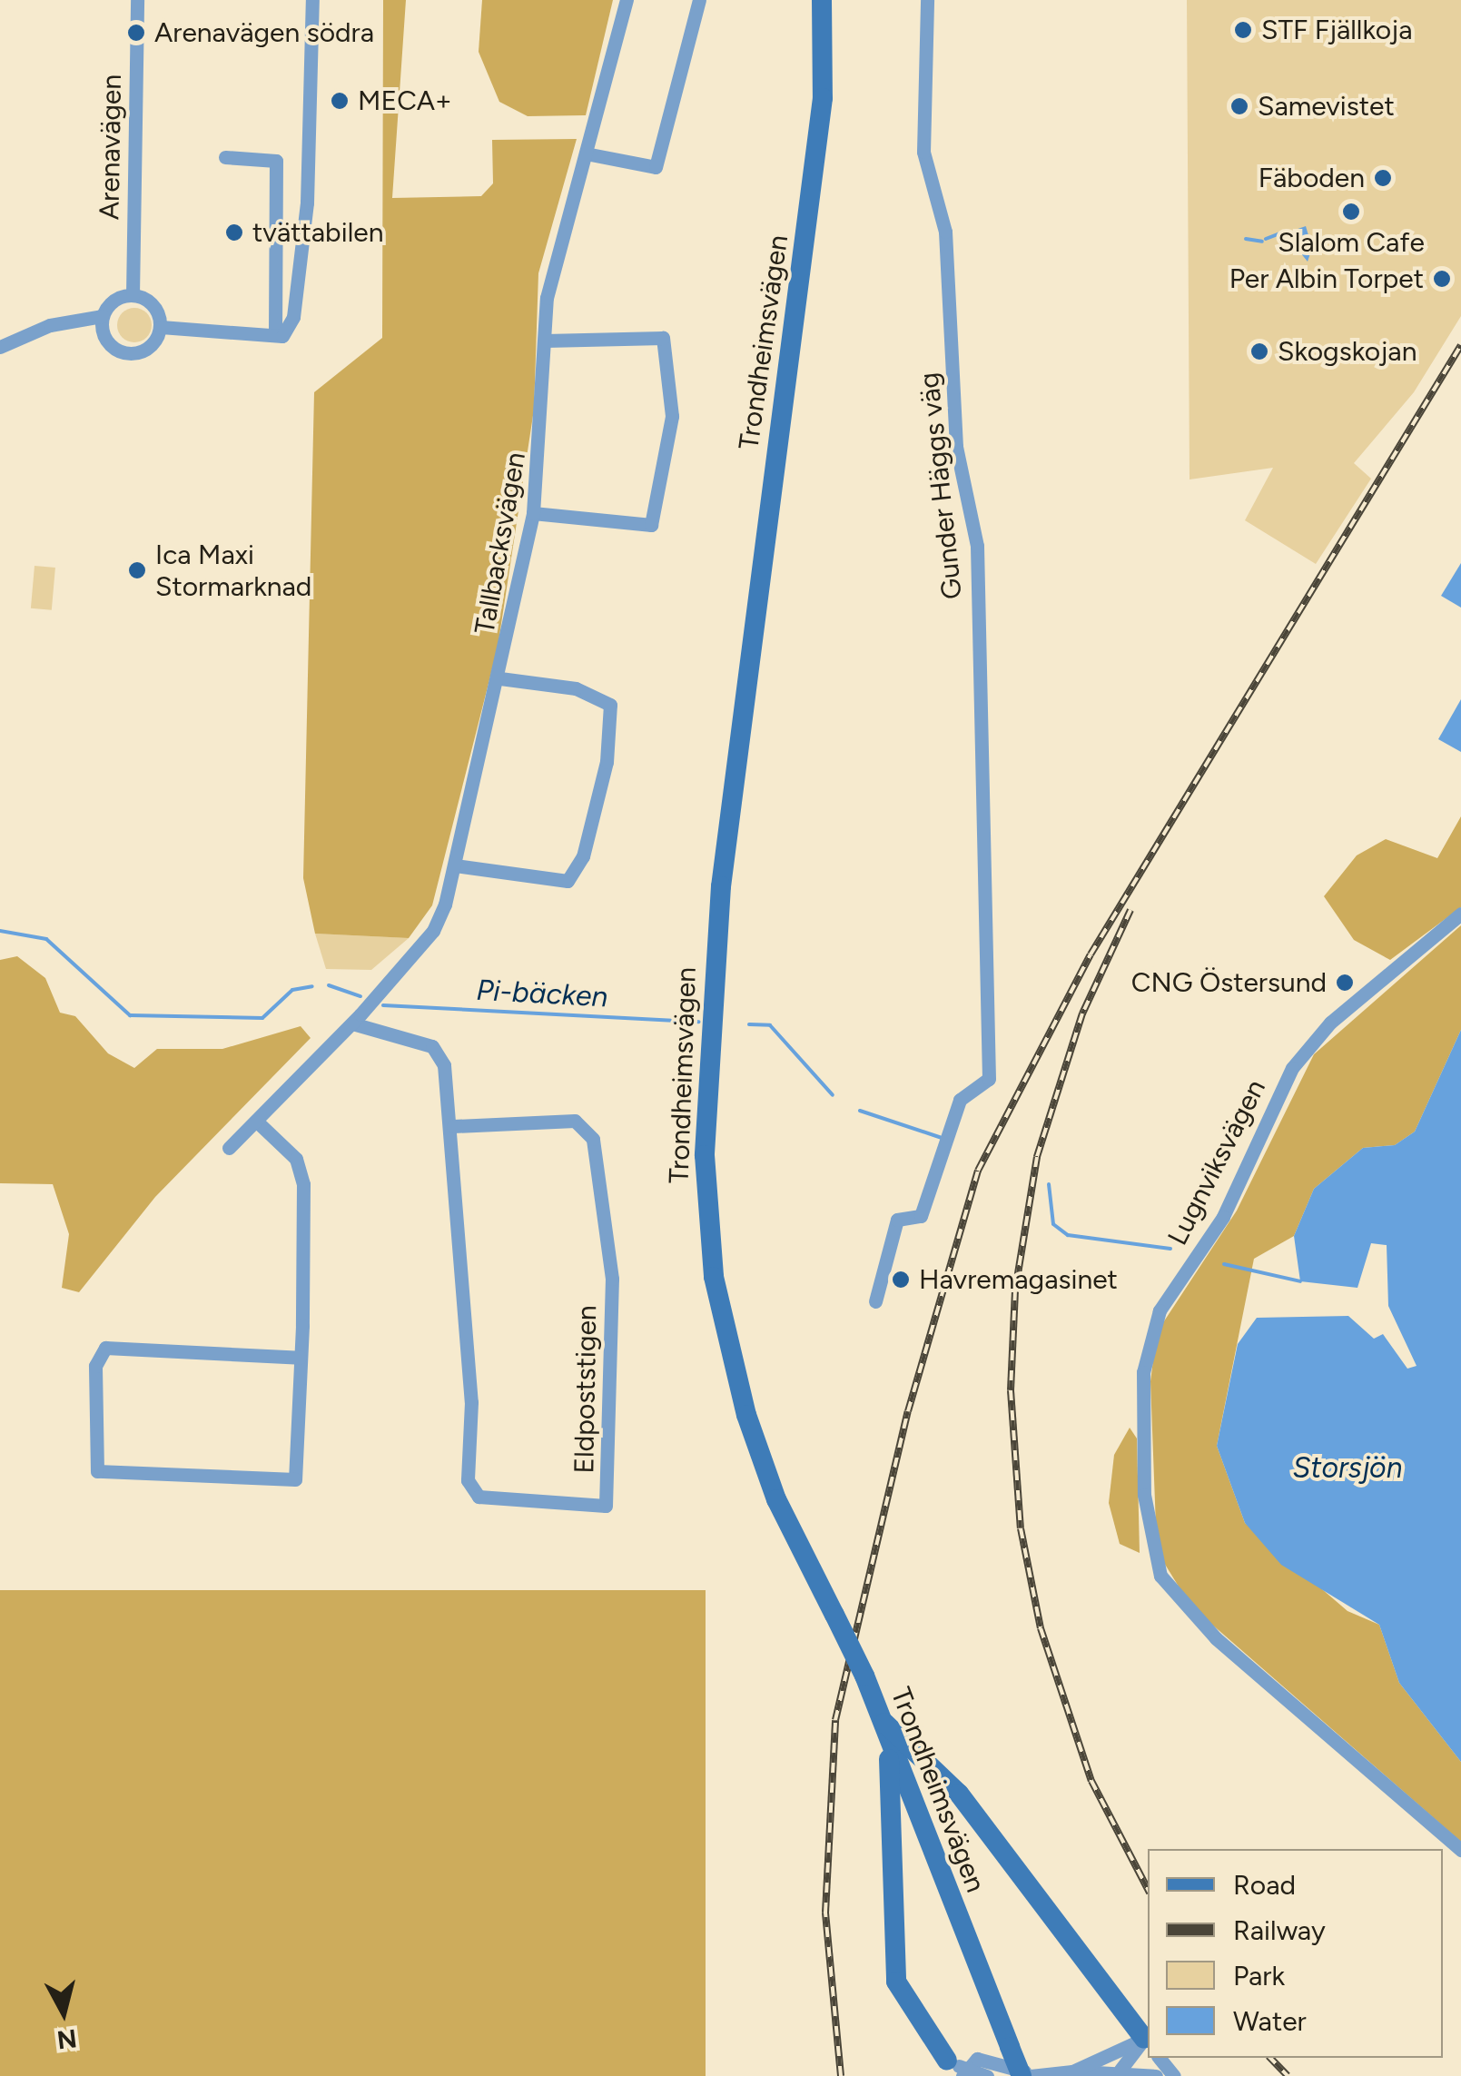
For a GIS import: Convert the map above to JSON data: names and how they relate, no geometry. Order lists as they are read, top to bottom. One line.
{"streets":{"main road":["Trondheimsvägen"],"street":["Arenavägen","Gunder Häggs väg","Tallbacksvägen","Lugnviksvägen","Eldpoststigen"]},"crossings":[["Tallbacksvägen","Eldpoststigen"]],"water":["Pi-bäcken","Storsjön"],"places":["STF Fjällkoja","Arenavägen södra","MECA+","Samevistet","Fäboden","Slalom Cafe","tvättabilen","Per Albin Torpet","Skogskojan","Ica Maxi Stormarknad","CNG Östersund","Havremagasinet"],"legend":["Road","Railway","Park","Water"],"north":"bottom"}
